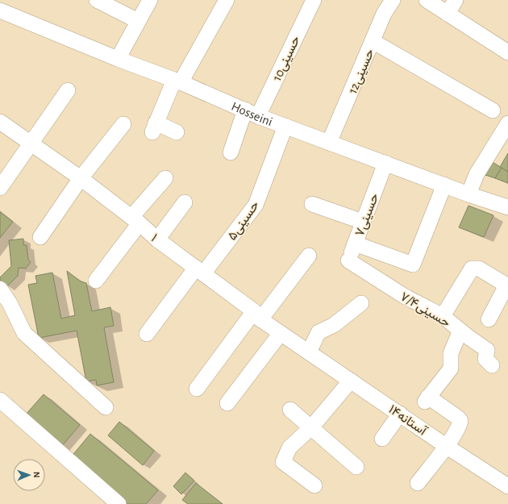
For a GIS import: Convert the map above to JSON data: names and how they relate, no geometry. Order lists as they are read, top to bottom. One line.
{"streets":{"street":["حسینی10","حسینی12","Hosseini","حسینی۷","حسینی۵","۱","حسینی۷/۴","آستانه۱۴"]},"crossings":[["حسینی10","Hosseini"],["حسینی12","Hosseini"],["Hosseini","حسینی۷"],["Hosseini","حسینی۵"],["حسینی۷","حسینی۷/۴"],["حسینی۵","۱"],["۱","آستانه۱۴"]],"north":"right"}
